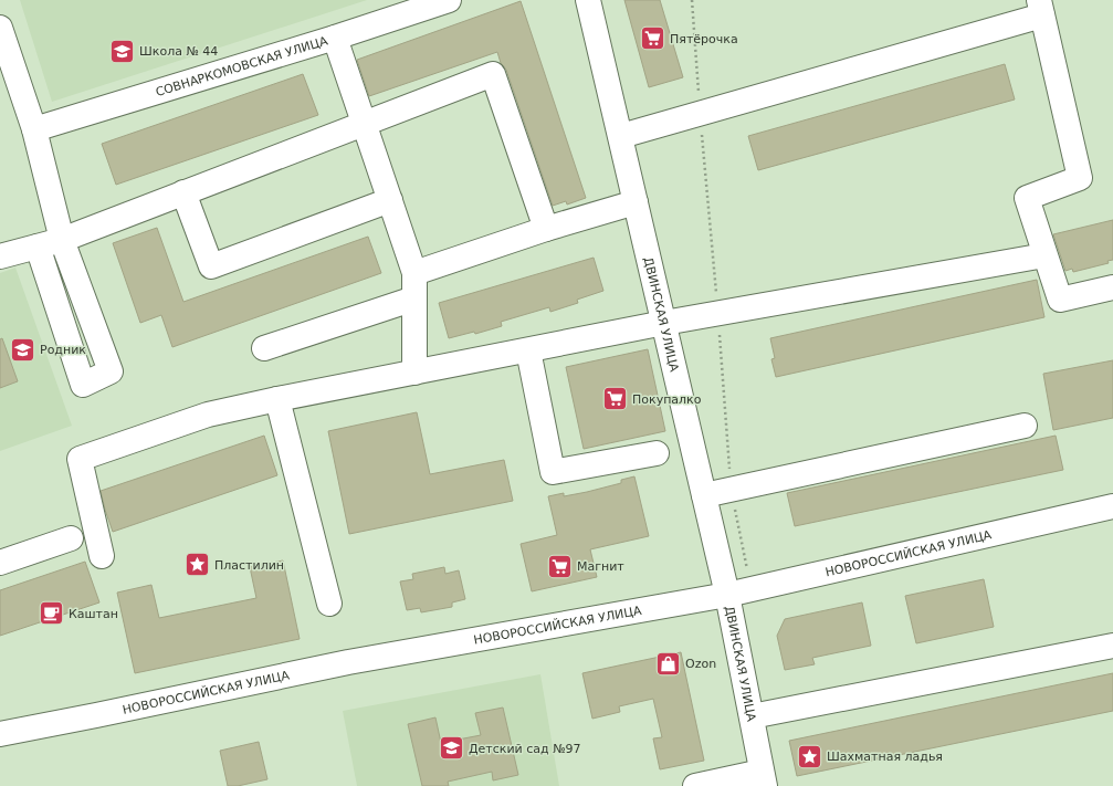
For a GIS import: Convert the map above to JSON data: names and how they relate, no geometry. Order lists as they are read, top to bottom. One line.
{"streets":{"street":["СОВНАРКОМОВСКАЯ УЛИЦА","ДВИНСКАЯ УЛИЦА","НОВОРОССИЙСКАЯ УЛИЦА"]},"crossings":[["ДВИНСКАЯ УЛИЦА","НОВОРОССИЙСКАЯ УЛИЦА"]],"places":{"supermarket":["Пятёрочка","Покупалко","Магнит"],"school or university":["Школа № 44","Родник","Детский сад №97"],"place":["Пластилин","Шахматная ладья"],"cafe":["Каштан"],"shop":["Ozon"]}}
